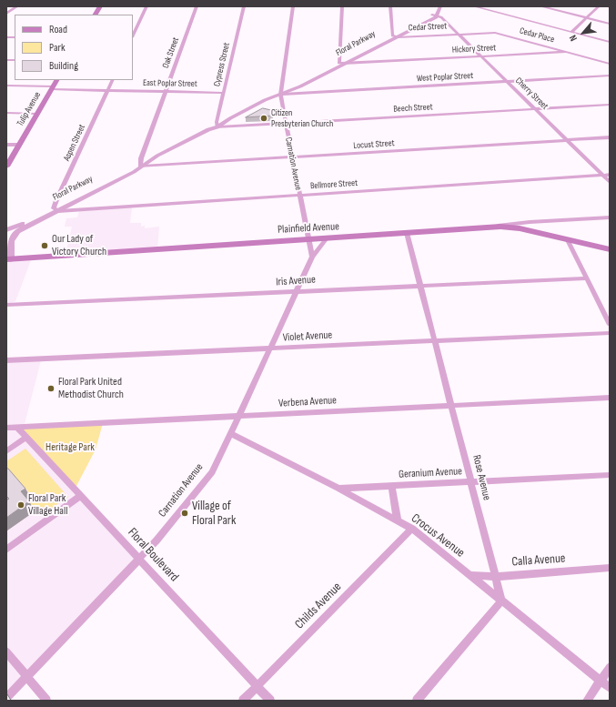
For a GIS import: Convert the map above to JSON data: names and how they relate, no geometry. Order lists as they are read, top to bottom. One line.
{"streets":{"main road":["Tulip Avenue","Plainfield Avenue"],"street":["Cedar Street","Cedar Place","Floral Parkway","Hickory Street","Oak Street","Cypress Street","West Poplar Street","East Poplar Street","Cherry Street","Beech Street","Aspen Street","Locust Street","Carnation Avenue","Bellmore Street","Iris Avenue","Violet Avenue","Verbena Avenue","Geranium Avenue","Rose Avenue","Crocus Avenue","Floral Boulevard","Calla Avenue","Childs Avenue"]},"crossings":[["Cedar Street","Cedar Place"],["Cedar Street","Floral Parkway"],["Cedar Street","Cherry Street"],["Cedar Place","Hickory Street"],["Cedar Place","Cherry Street"],["Floral Parkway","Hickory Street"],["Floral Parkway","Oak Street"],["Floral Parkway","Cypress Street"],["Floral Parkway","West Poplar Street"],["Floral Parkway","Cherry Street"],["Floral Parkway","Beech Street"],["Floral Parkway","Aspen Street"],["Floral Parkway","Locust Street"],["Floral Parkway","Carnation Avenue"],["Floral Parkway","Bellmore Street"],["Hickory Street","Cherry Street"],["Oak Street","East Poplar Street"],["Oak Street","Locust Street"],["Cypress Street","East Poplar Street"],["Cypress Street","Beech Street"],["West Poplar Street","Cherry Street"],["West Poplar Street","Carnation Avenue"],["East Poplar Street","Tulip Avenue"],["East Poplar Street","Aspen Street"],["Cherry Street","Beech Street"],["Cherry Street","Locust Street"],["Cherry Street","Bellmore Street"],["Beech Street","Carnation Avenue"],["Aspen Street","Bellmore Street"],["Locust Street","Carnation Avenue"],["Carnation Avenue","Bellmore Street"],["Carnation Avenue","Plainfield Avenue"],["Carnation Avenue","Iris Avenue"],["Carnation Avenue","Violet Avenue"],["Carnation Avenue","Verbena Avenue"],["Carnation Avenue","Crocus Avenue"],["Carnation Avenue","Floral Boulevard"],["Plainfield Avenue","Rose Avenue"],["Iris Avenue","Rose Avenue"],["Violet Avenue","Rose Avenue"],["Verbena Avenue","Rose Avenue"],["Verbena Avenue","Floral Boulevard"],["Geranium Avenue","Rose Avenue"],["Geranium Avenue","Crocus Avenue"],["Rose Avenue","Crocus Avenue"],["Rose Avenue","Calla Avenue"],["Crocus Avenue","Calla Avenue"],["Crocus Avenue","Childs Avenue"],["Floral Boulevard","Childs Avenue"]],"parks":["Heritage Park"],"places":["Citizen Presbyterian Church","Our Lady of Victory Church","Floral Park United Methodist Church","Floral Park Village Hall","Village of Floral Park"],"legend":["Road","Park","Building"],"north":"bottom left"}
